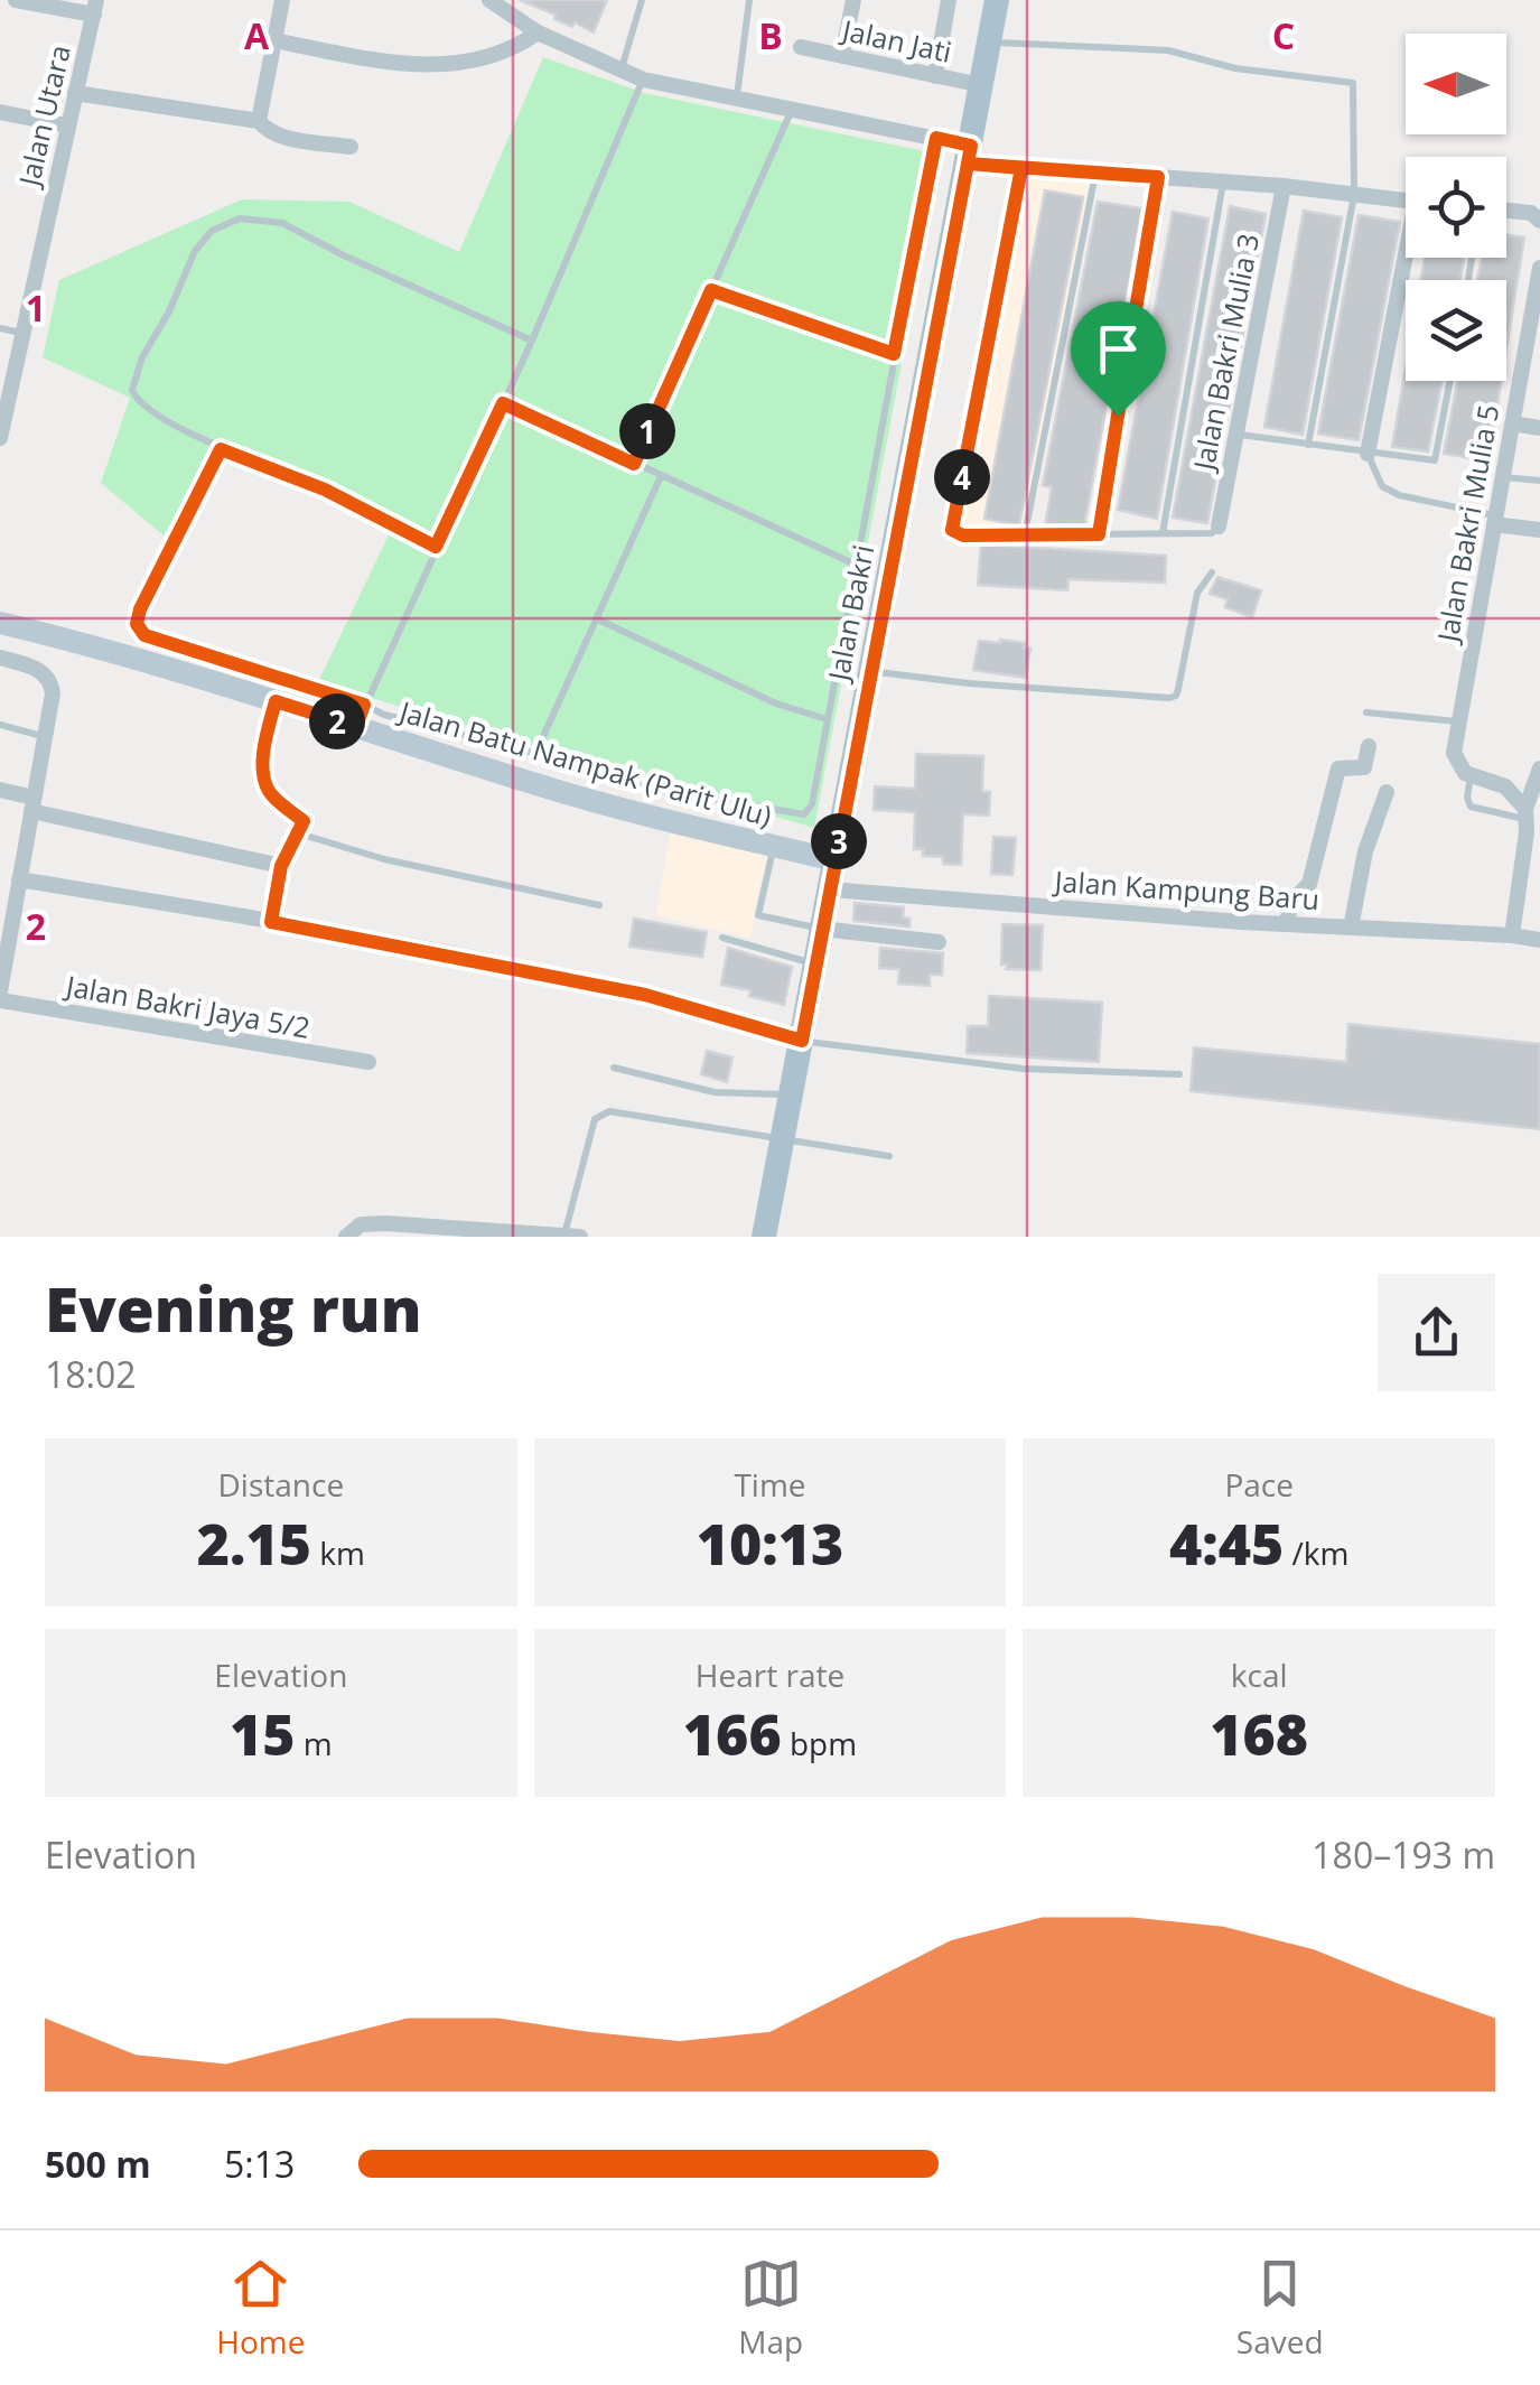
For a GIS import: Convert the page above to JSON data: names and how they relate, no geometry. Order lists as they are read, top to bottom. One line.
{"streets":{"main road":["Jalan Bakri"],"street":["Jalan Jati","Jalan Utara","Jalan Bakri Mulia 3","Jalan Bakri Mulia 5","Jalan Batu Nampak (Parit Ulu)","Jalan Kampung Baru","Jalan Bakri Jaya 5/2"]},"crossings":[["Jalan Jati","Jalan Bakri"],["Jalan Bakri","Jalan Batu Nampak (Parit Ulu)"],["Jalan Bakri","Jalan Kampung Baru"]],"north":"left","page":{"pins":["1","4","2","3"],"heading":["Evening run","18:02"],"stats":[["Distance","2.15 km"],["Time","10:13"],["Pace","4:45 /km"],["Elevation","15 m"],["Heart rate","166 bpm"],["kcal","168"]],"chart":["Elevation","180–193 m"],"list":[{"name":"500 m","note":"5:13"}],"tabs":["Home","Map","Saved"]},"grid":{"columns":["A","B","C"],"rows":["1","2"]}}
